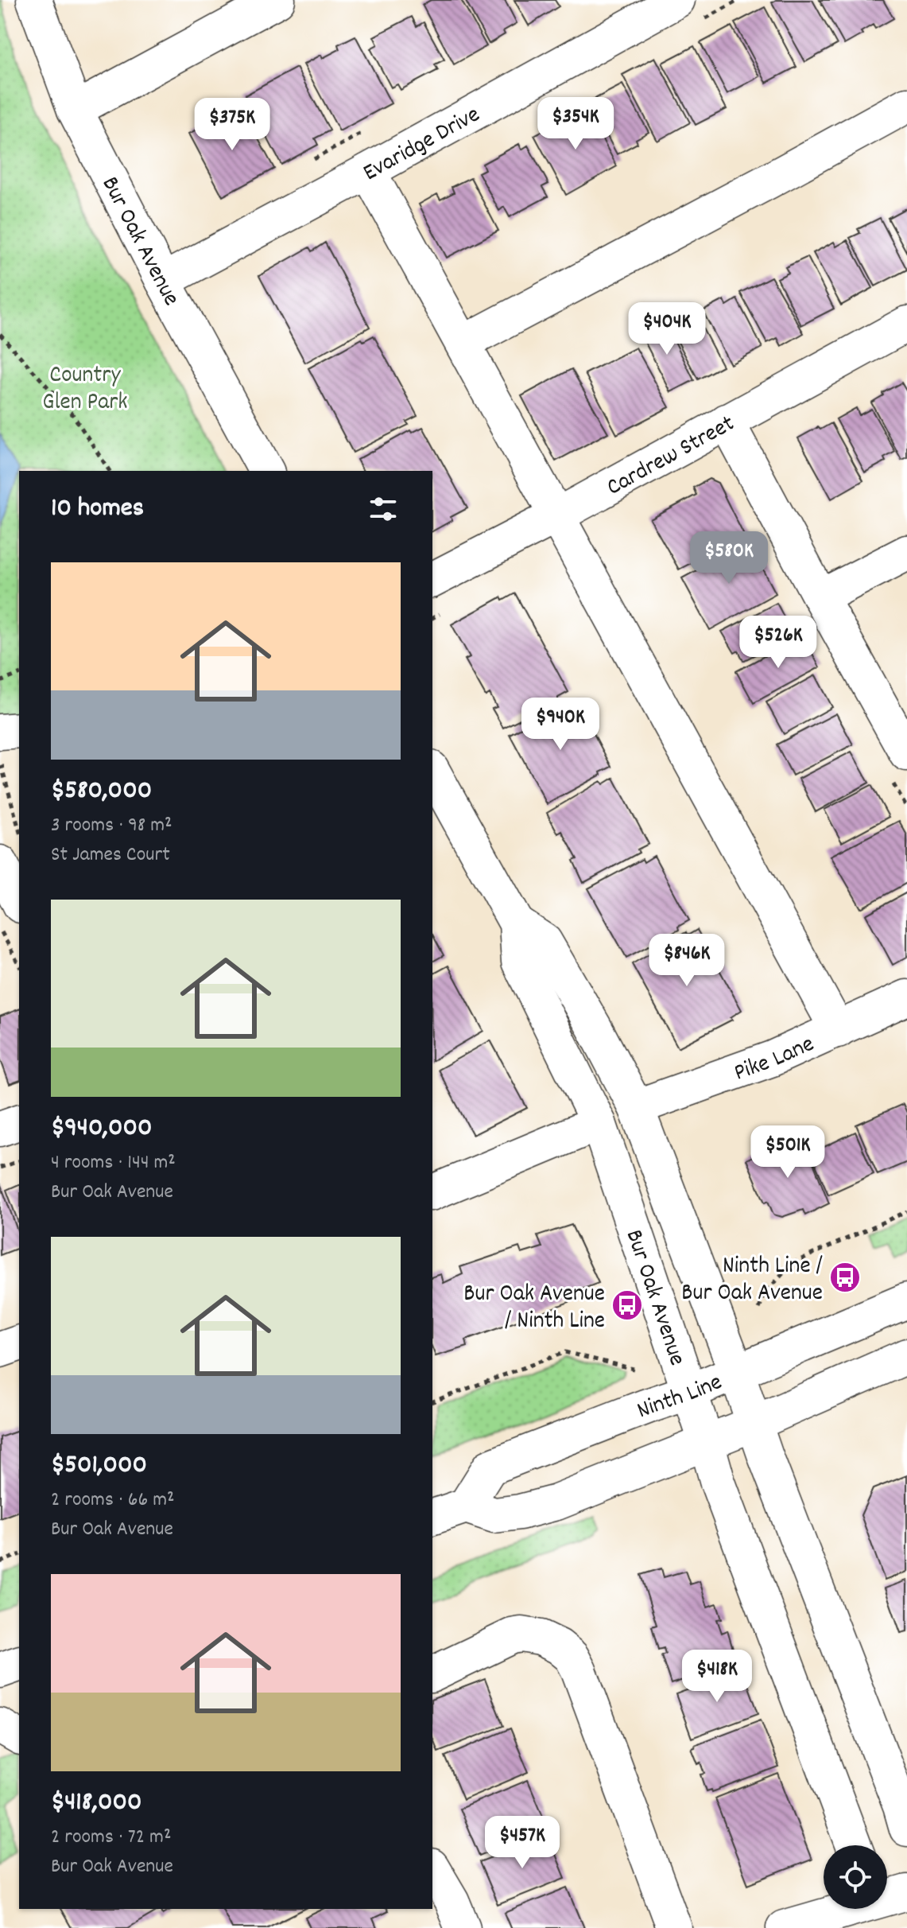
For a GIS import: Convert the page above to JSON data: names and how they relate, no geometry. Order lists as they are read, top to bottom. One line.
{"streets":{"street":["Evaridge Drive","Bur Oak Avenue","Cardrew Street","Pike Lane","Ninth Line"]},"crossings":[["Evaridge Drive","Bur Oak Avenue"],["Bur Oak Avenue","Pike Lane"],["Bur Oak Avenue","Ninth Line"]],"parks":["Country Glen Park"],"places":{"bus stop":["Ninth Line / Bur Oak Avenue","Bur Oak Avenue / Ninth Line"]},"page":{"price":["$354K","$375K","$404K","$580K","$526K","$940K","$846K","$501K","$418K","$457K"],"heading":"10 homes","list":[{"name":"$580,000","note":"3 rooms · 98 m² · St James Court"},{"name":"$940,000","note":"4 rooms · 144 m² · Bur Oak Avenue"},{"name":"$501,000","note":"2 rooms · 66 m² · Bur Oak Avenue"},{"name":"$418,000","note":"2 rooms · 72 m² · Bur Oak Avenue"}]}}
